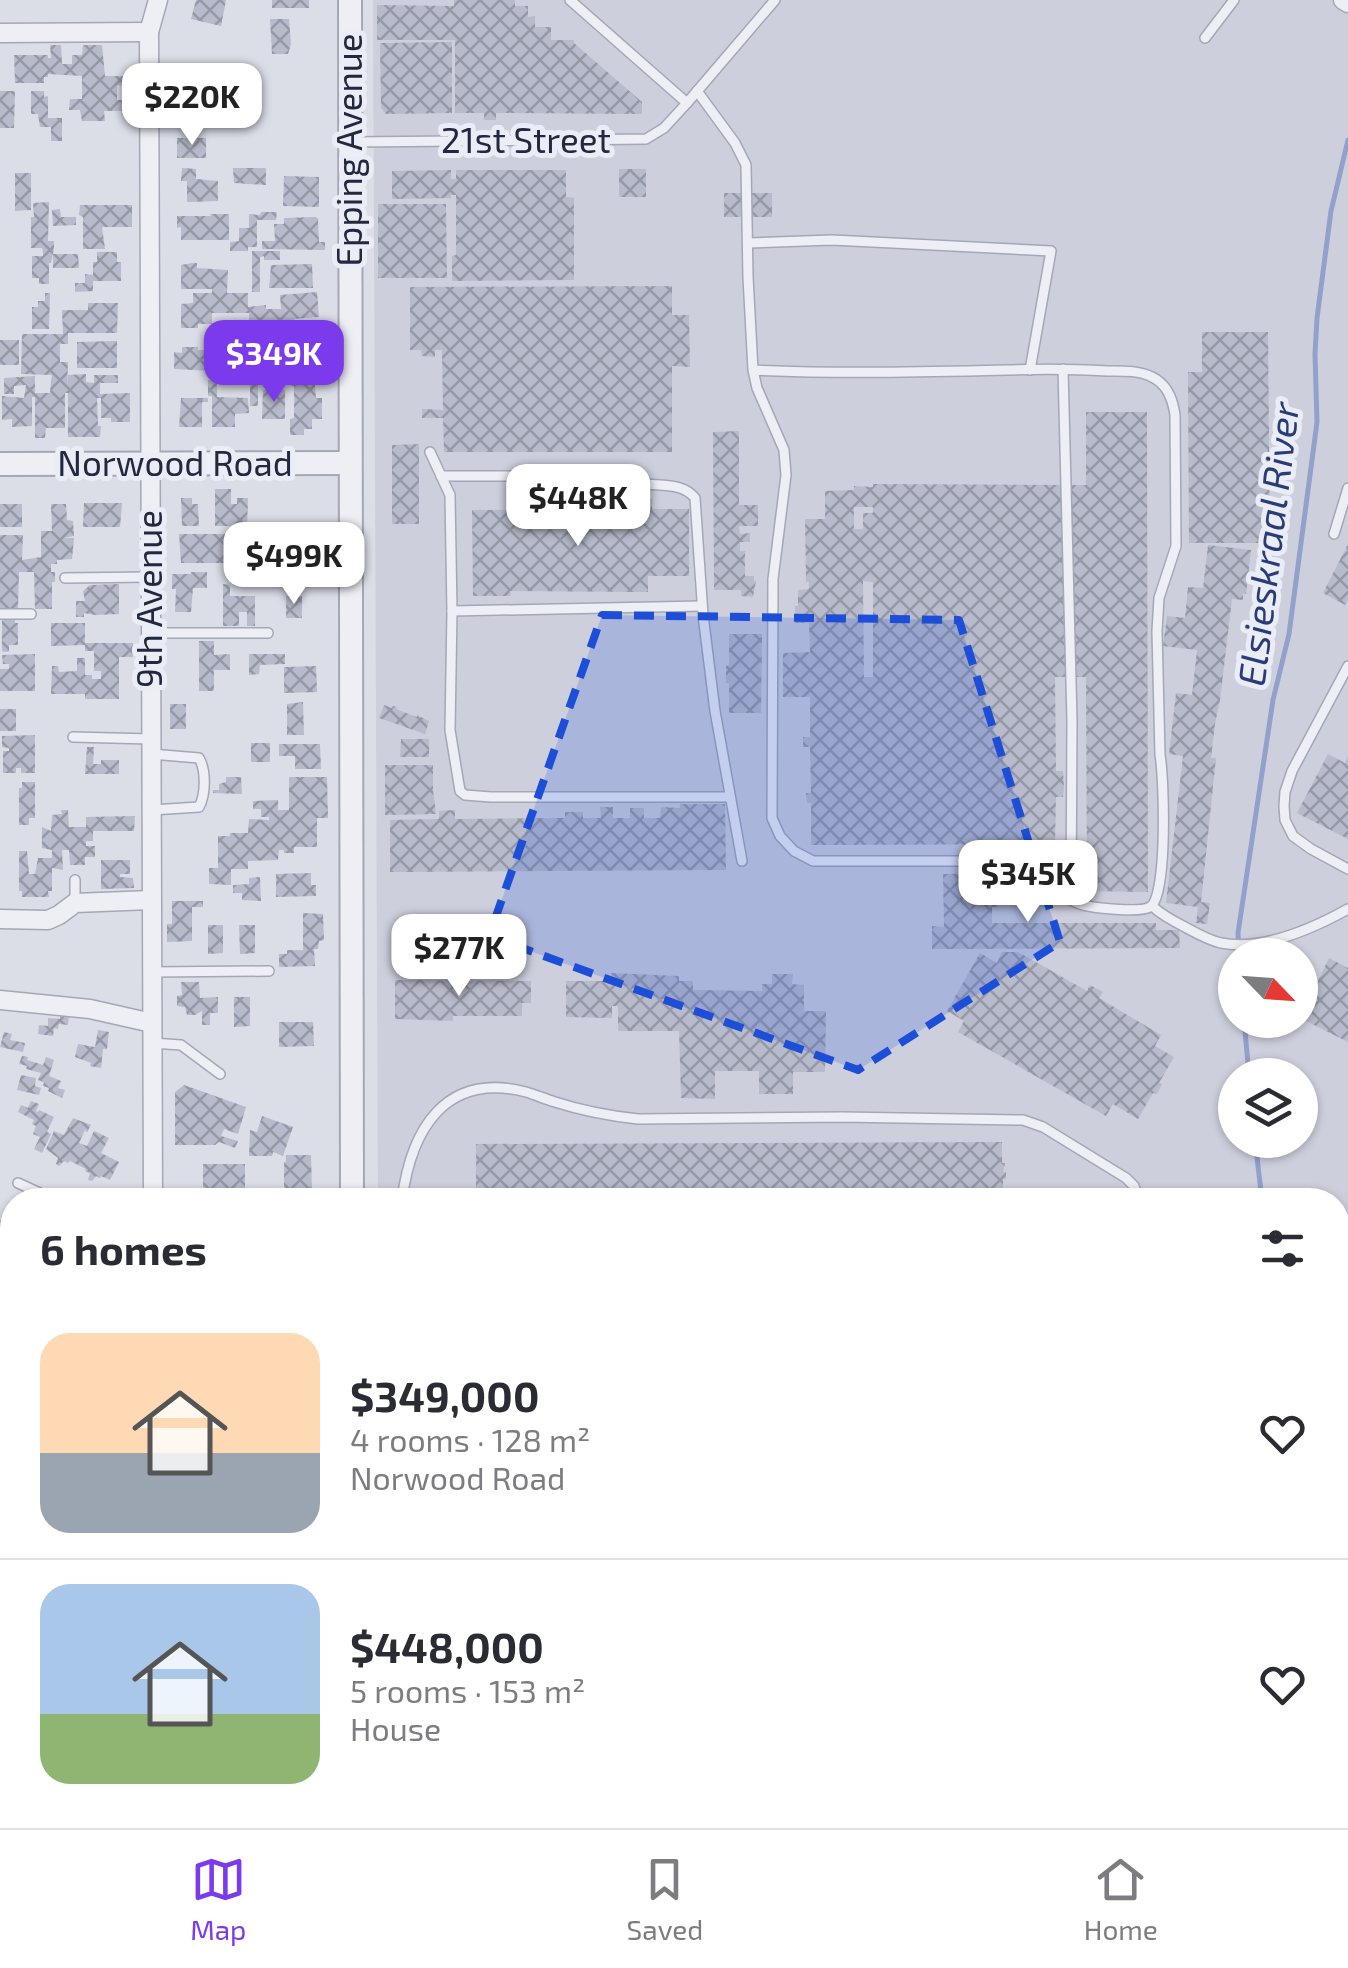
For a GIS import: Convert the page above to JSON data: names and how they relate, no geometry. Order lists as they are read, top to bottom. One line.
{"streets":{"street":["Epping Avenue","Norwood Road","9th Avenue"],"lane":["21st Street"]},"crossings":[["21st Street","Epping Avenue"],["Epping Avenue","Norwood Road"],["Norwood Road","9th Avenue"]],"water":["Elsieskraal River"],"north":"bottom right","page":{"price":["$220K","$349K","$448K","$499K","$345K","$277K"],"heading":"6 homes","list":[{"name":"$349,000","note":"4 rooms · 128 m² · Norwood Road"},{"name":"$448,000","note":"5 rooms · 153 m² · House"}],"tabs":["Map","Saved","Home"]}}
